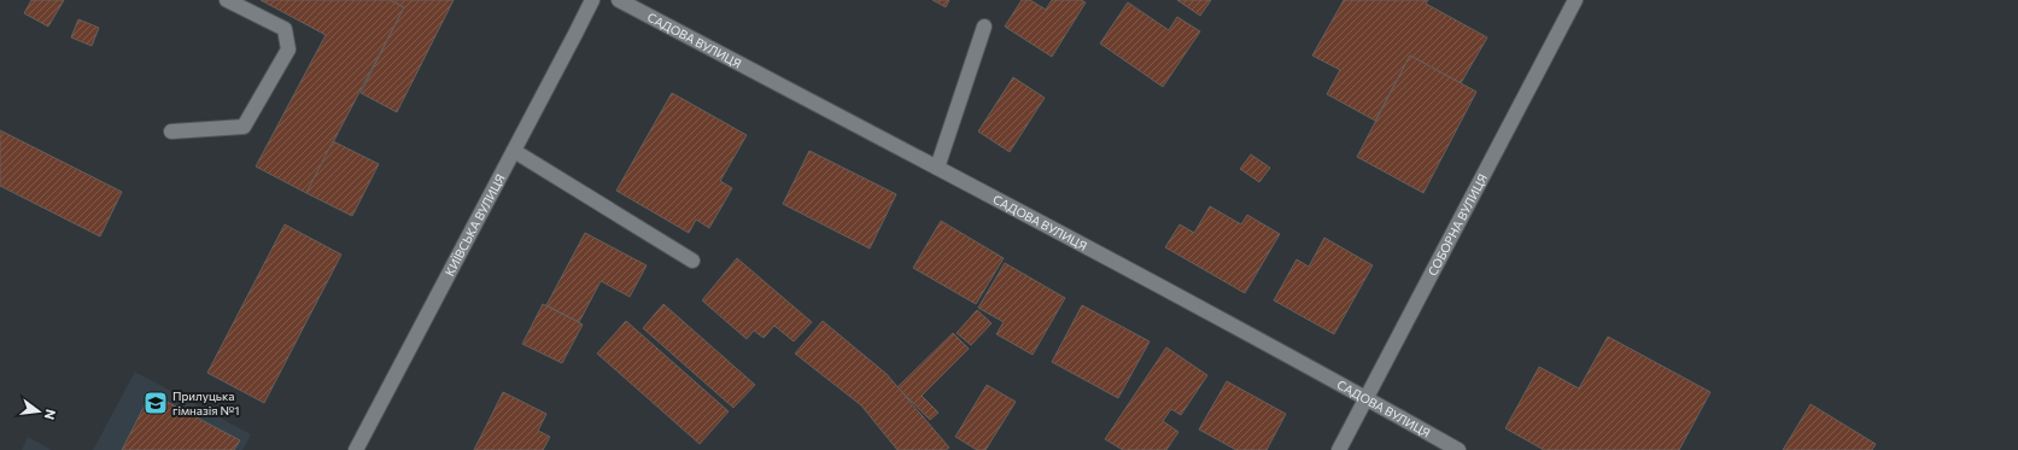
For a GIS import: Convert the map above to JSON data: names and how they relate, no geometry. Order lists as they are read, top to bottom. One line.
{"streets":{"street":["САДОВА ВУЛИЦЯ","КИЇВСЬКА ВУЛИЦЯ","СОБОРНА ВУЛИЦЯ"]},"crossings":[["САДОВА ВУЛИЦЯ","СОБОРНА ВУЛИЦЯ"]],"places":{"school or university":["Прилуцька гімназія №1"]},"north":"right"}
